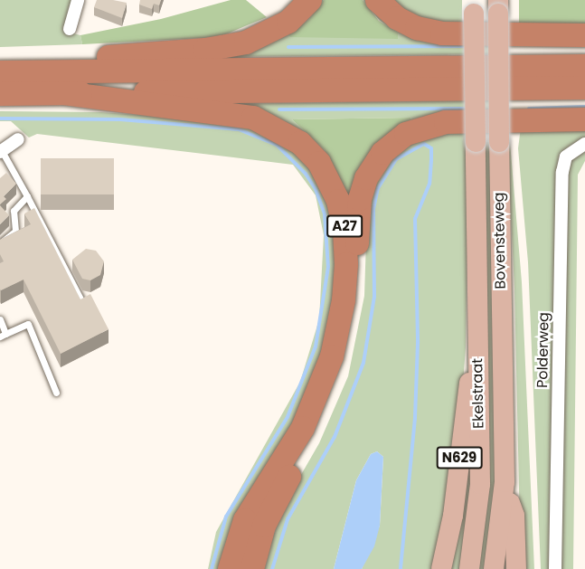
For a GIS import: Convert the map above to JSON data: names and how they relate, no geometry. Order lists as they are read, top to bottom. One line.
{"streets":{"highway":["A27"],"main road":["Bovensteweg","Ekelstraat","N629"],"street":["Polderweg"]},"crossings":[["Bovensteweg","Ekelstraat"],["Bovensteweg","N629"],["Ekelstraat","N629"]]}
